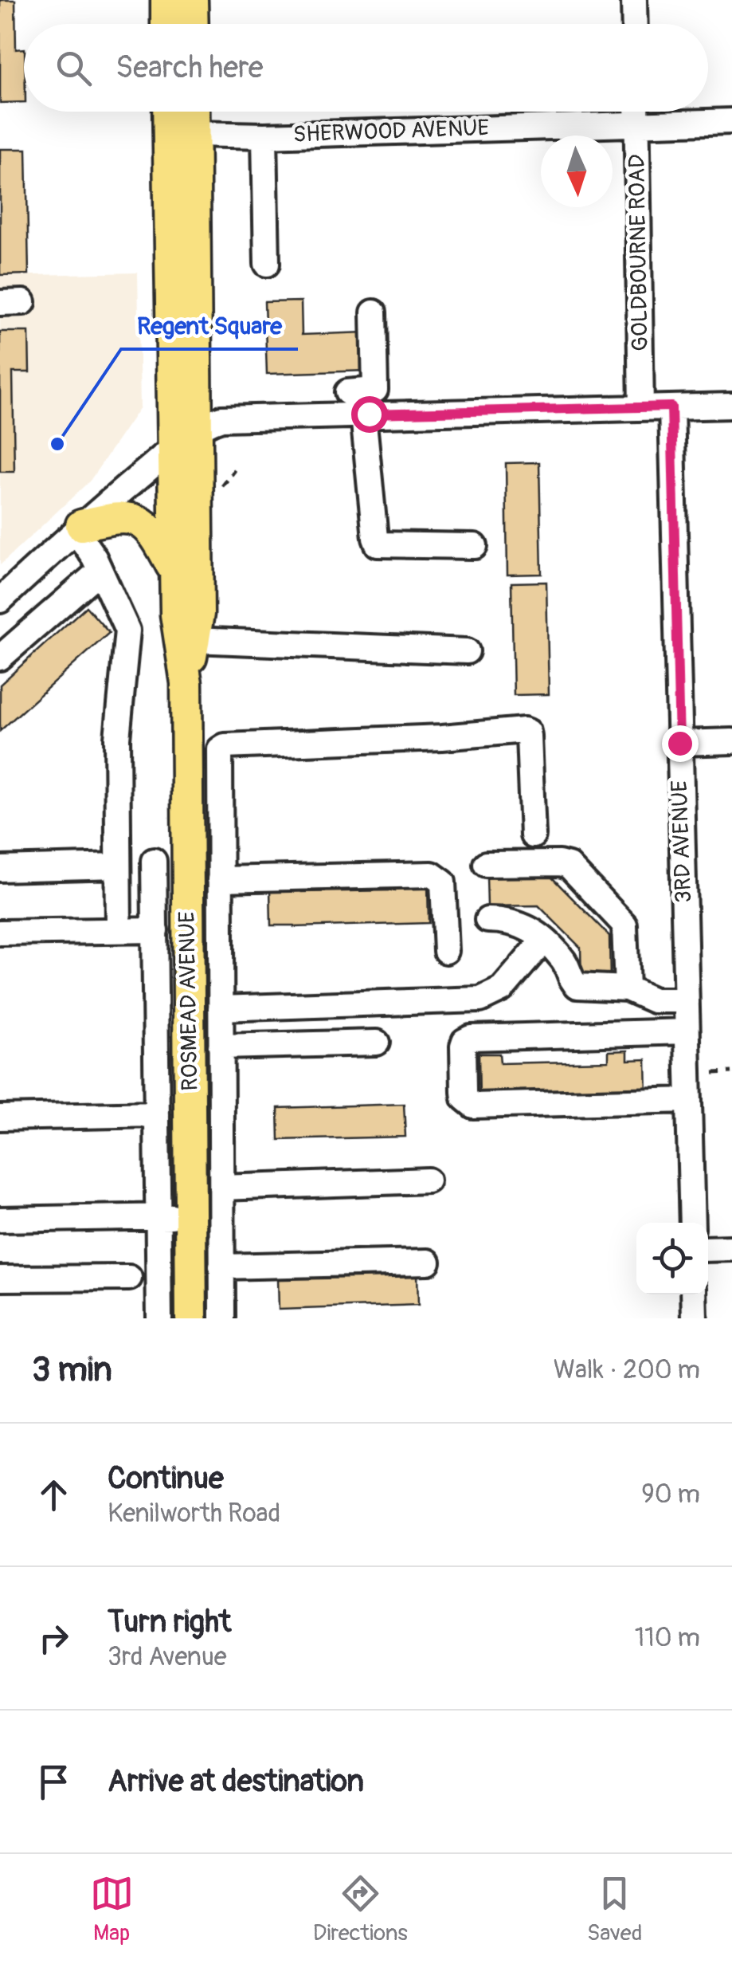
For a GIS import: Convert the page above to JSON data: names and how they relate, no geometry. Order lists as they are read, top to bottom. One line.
{"streets":{"main road":["ROSMEAD AVENUE"],"street":["SHERWOOD AVENUE","GOLDBOURNE ROAD","3RD AVENUE"]},"crossings":[["SHERWOOD AVENUE","GOLDBOURNE ROAD"],["SHERWOOD AVENUE","ROSMEAD AVENUE"]],"places":["Regent Square"],"north":"bottom","page":{"search":"Search here","heading":["3 min","Walk · 200 m"],"list":[["Continue","Kenilworth Road","90 m"],["Turn right","3rd Avenue","110 m"],"Arrive at destination"],"nav":["Map","Directions","Saved"]}}
